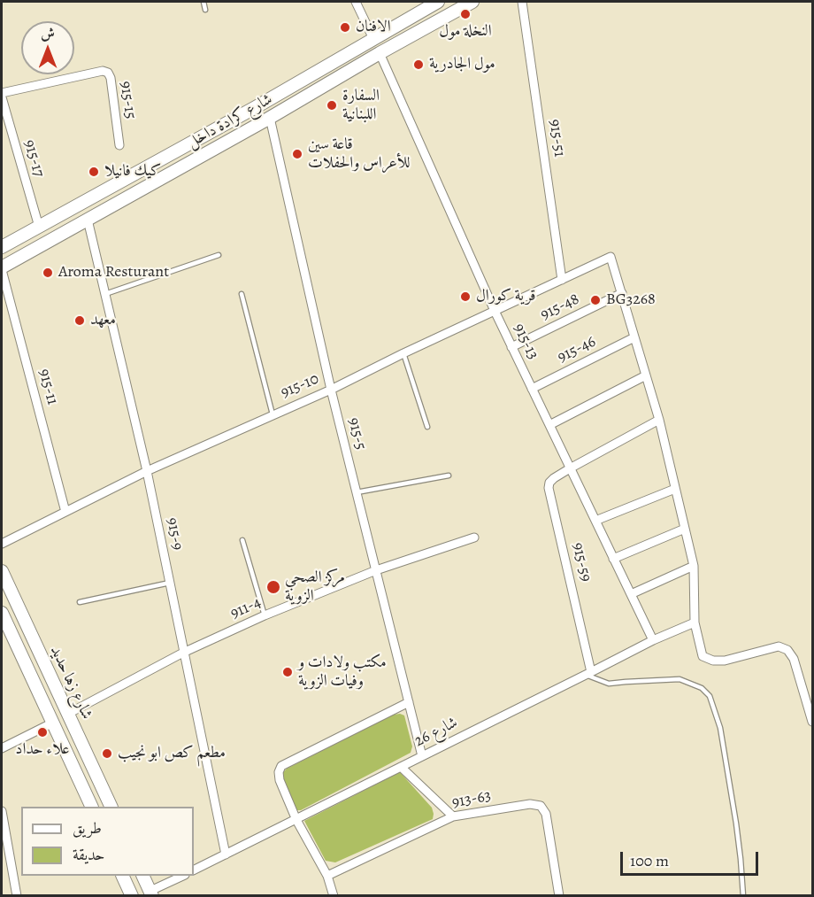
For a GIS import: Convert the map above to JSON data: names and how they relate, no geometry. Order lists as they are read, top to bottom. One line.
{"streets":{"main road":["شارع كرادة داخل","شارع زها حديد"],"street":["915-15","915-51","915-17","915-48","915-13","915-46","915-10","915-11","915-5","915-9","915-59","911-4","شارع 26","913-63"]},"crossings":[["شارع كرادة داخل","915-17"],["شارع كرادة داخل","915-13"],["شارع كرادة داخل","915-11"],["شارع كرادة داخل","915-5"],["شارع كرادة داخل","915-9"],["915-51","915-10"],["915-48","915-13"],["915-48","915-10"],["915-13","915-46"],["915-13","915-10"],["915-13","915-59"],["915-13","شارع 26"],["915-10","915-11"],["915-10","915-5"],["915-10","915-9"],["915-5","911-4"],["915-5","شارع 26"],["915-9","911-4"],["915-9","شارع 26"],["915-59","شارع 26"],["911-4","شارع زها حديد"]],"places":["النخلة مول","الافنان","مول الجادرية","السفارة اللبنانية","قاعة سين للأعراس والحفلات","كيك فانيلا","Aroma Resturant","قرية كورال","BG3268","معهد","مركز الصحي الزوية","مكتب ولادات و وفيات الزوية","علاء حداد","مطعم كص ابو نجيب"],"legend":["طريق","حديقة"],"scale_bar":"100 m","north":"top"}
